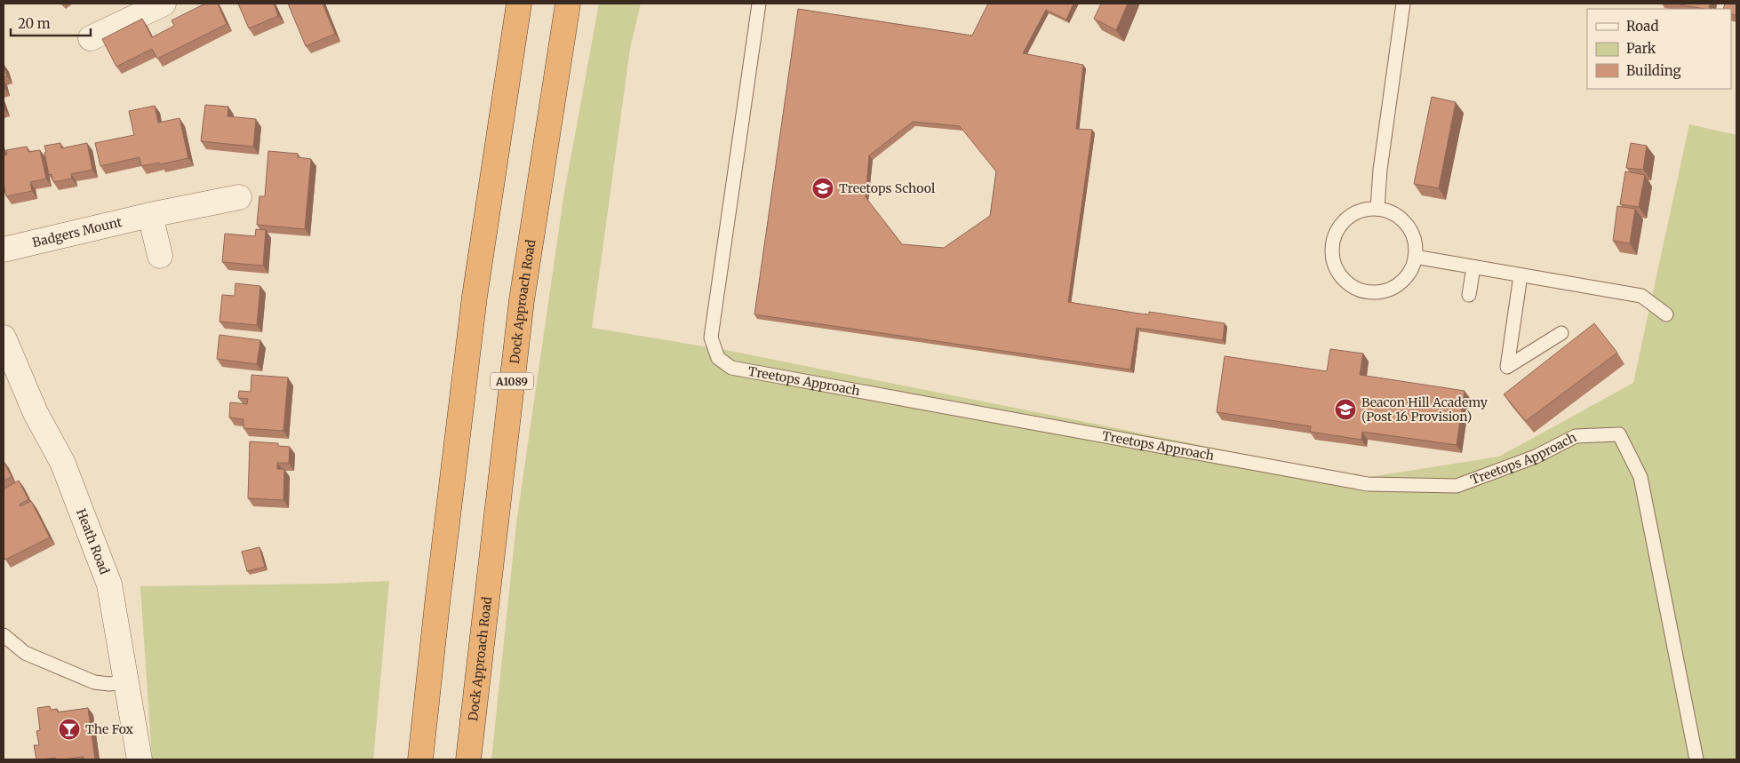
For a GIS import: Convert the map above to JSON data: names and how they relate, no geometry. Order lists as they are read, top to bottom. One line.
{"streets":{"highway":["Dock Approach Road","A1089"],"street":["Badgers Mount","Heath Road"],"lane":["Treetops Approach"]},"places":{"school or university":["Treetops School","Beacon Hill Academy (Post 16 Provision)"],"bar":["The Fox"]},"legend":["Road","Park","Building"],"scale_bar":"20 m"}
